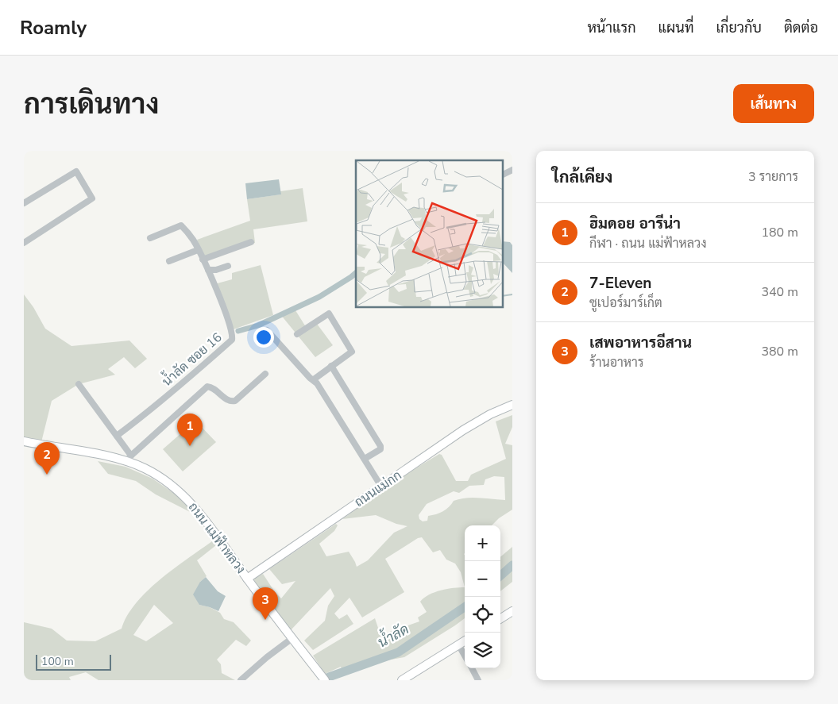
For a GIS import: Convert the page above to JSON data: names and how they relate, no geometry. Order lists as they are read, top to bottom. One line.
{"streets":{"street":["น้ำลัด ซอย 16","ถนนแม่กก","ถนน แม่ฟ้าหลวง"]},"crossings":[["ถนนแม่กก","ถนน แม่ฟ้าหลวง"]],"water":["น้ำลัด"],"scale_bar":"100 m","page":{"header":"Roamly","nav":["หน้าแรก","แผนที่","เกี่ยวกับ","ติดต่อ"],"title":"การเดินทาง","buttons":"เส้นทาง","heading":["ใกล้เคียง","3 รายการ"],"list":[{"mark":"1","name":"ฮิมดอย อารีน่า","note":"กีฬา · ถนน แม่ฟ้าหลวง","value":"180 m"},{"mark":"2","name":"7-Eleven","note":"ซูเปอร์มาร์เก็ต","value":"340 m"},{"mark":"3","name":"เสพอาหารอีสาน","note":"ร้านอาหาร","value":"380 m"}],"pins":["1","2","3"],"map_buttons":["+","−"],"scale":"100 m"}}
